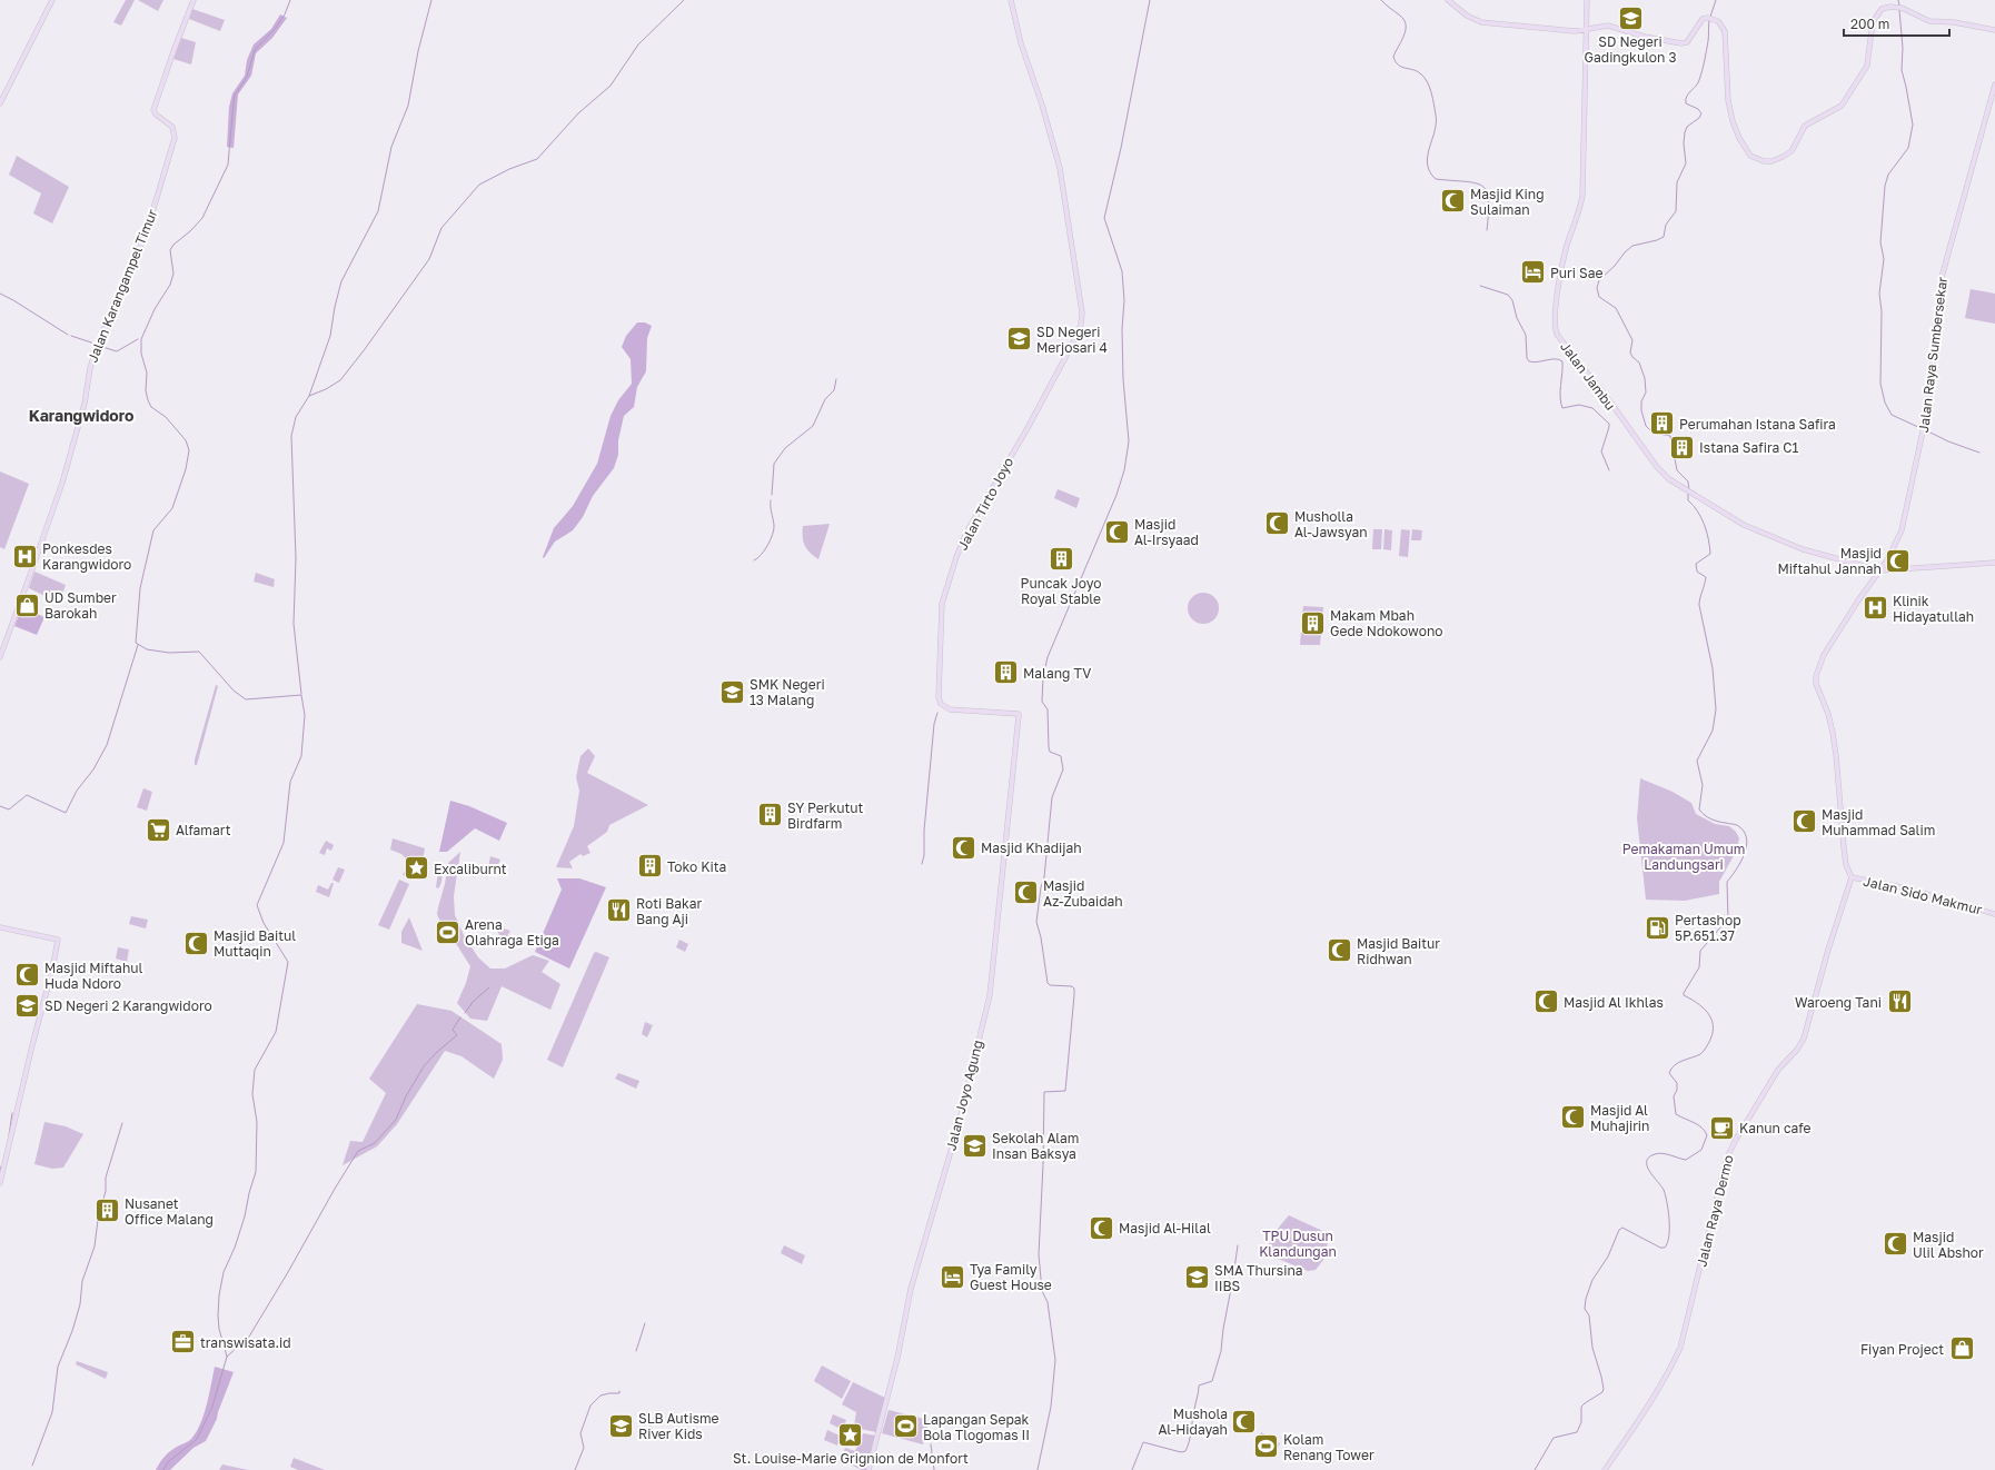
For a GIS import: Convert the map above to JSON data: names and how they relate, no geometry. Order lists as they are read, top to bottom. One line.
{"streets":{"street":["Jalan Karangampel Timur","Jalan Raya Sumbersekar","Jalan Jambu","Jalan Tirto Joyo","Jalan Sido Makmur","Jalan Joyo Agung","Jalan Raya Dermo"]},"crossings":[["Jalan Raya Sumbersekar","Jalan Jambu"],["Jalan Raya Sumbersekar","Jalan Sido Makmur"],["Jalan Raya Sumbersekar","Jalan Raya Dermo"],["Jalan Tirto Joyo","Jalan Joyo Agung"],["Jalan Sido Makmur","Jalan Raya Dermo"]],"districts":["Karangwidoro"],"parks":["Pemakaman Umum Landungsari","TPU Dusun Klandungan"],"places":{"school or university":["SD Negeri Gadingkulon 3","SD Negeri Merjosari 4","SMK Negeri 13 Malang","SD Negeri 2 Karangwidoro","Sekolah Alam Insan Baksya","SMA Thursina IIBS","SLB Autisme River Kids"],"mosque":["Masjid King Sulaiman","Musholla Al-Jawsyan","Masjid Al-Irsyaad","Masjid Miftahul Jannah","Masjid Muhammad Salim","Masjid Khadijah","Masjid Az-Zubaidah","Masjid Baitul Muttaqin","Masjid Baitur Ridhwan","Masjid Miftahul Huda Ndoro","Masjid Al Ikhlas","Masjid Al Muhajirin","Masjid Al-Hilal","Masjid Ulil Abshor","Mushola Al-Hidayah"],"hotel":["Puri Sae","Tya Family Guest House"],"building":["Perumahan Istana Safira","Istana Safira C1","Puncak Joyo Royal Stable","Makam Mbah Gede Ndokowono","Malang TV","SY Perkutut Birdfarm","Toko Kita","Nusanet Office Malang"],"hospital":["Ponkesdes Karangwidoro","Klinik Hidayatullah"],"shop":["UD Sumber Barokah","Fiyan Project"],"supermarket":["Alfamart"],"place":["Excaliburnt","St. Louise-Marie Grignion de Monfort"],"restaurant":["Roti Bakar Bang Aji","Waroeng Tani"],"fuel station":["Pertashop 5P.651.37"],"sports":["Arena Olahraga Etiga","Lapangan Sepak Bola Tlogomas II","Kolam Renang Tower"],"cafe":["Kanun cafe"],"office":["transwisata.id"]},"scale_bar":"200 m"}
